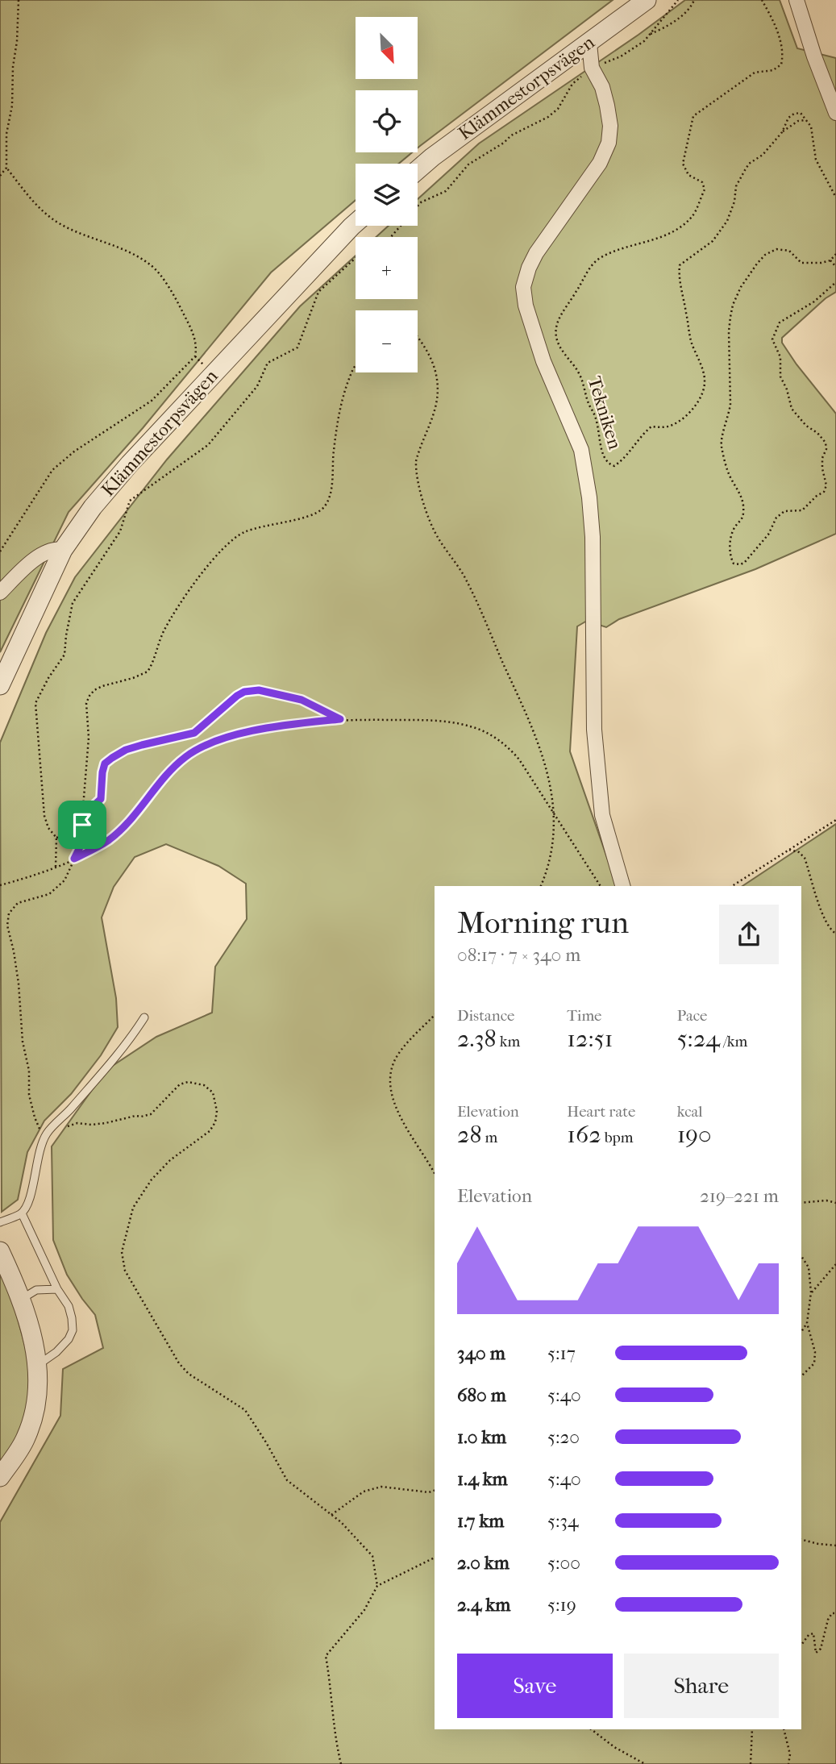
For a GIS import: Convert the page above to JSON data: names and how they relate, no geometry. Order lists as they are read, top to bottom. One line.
{"streets":{"street":["Klämmestorpsvägen"],"path":["Tekniken"]},"north":"bottom right","page":{"map_buttons":["+","−"],"heading":["Morning run","08:17 · 7 × 340 m"],"stats":[["Distance","2.38 km"],["Time","12:51"],["Pace","5:24 /km"],["Elevation","28 m"],["Heart rate","162 bpm"],["kcal","190"]],"chart":["Elevation","219–221 m"],"list":[{"name":"340 m","note":"5:17"},{"name":"680 m","note":"5:40"},{"name":"1.0 km","note":"5:20"},{"name":"1.4 km","note":"5:40"},{"name":"1.7 km","note":"5:34"},{"name":"2.0 km","note":"5:00"},{"name":"2.4 km","note":"5:19"}],"buttons":["Save","Share"]}}
